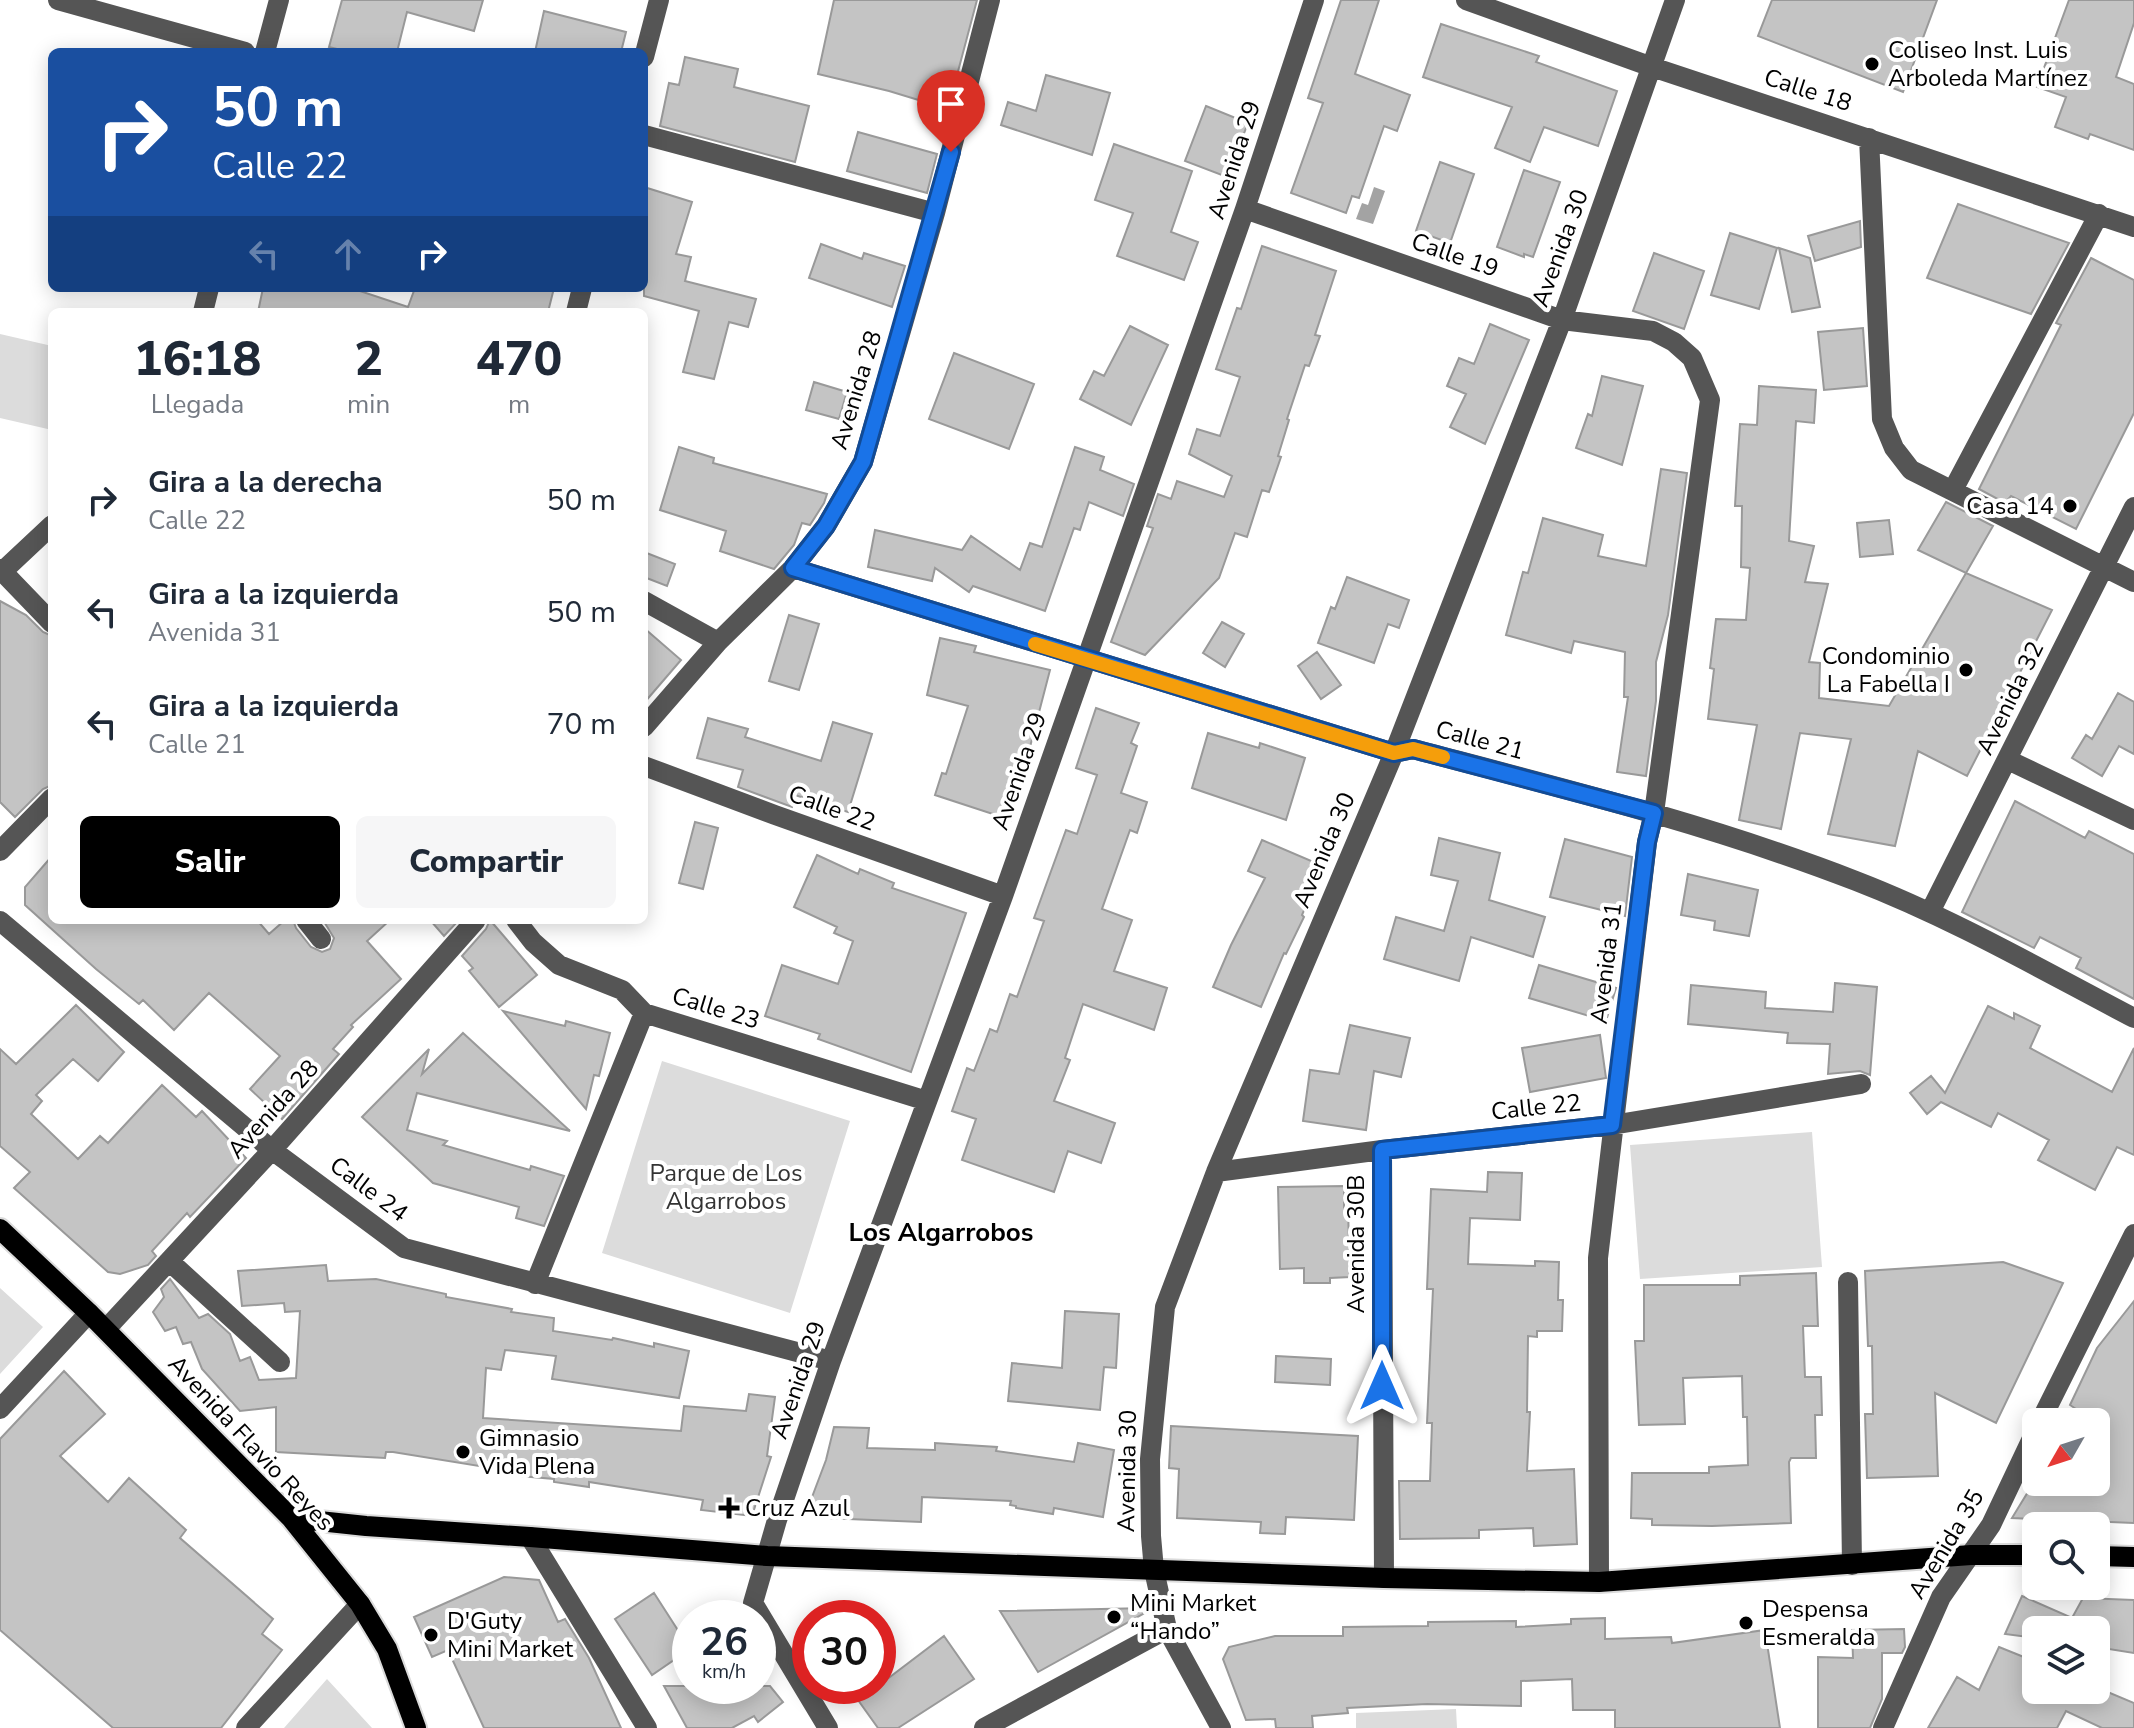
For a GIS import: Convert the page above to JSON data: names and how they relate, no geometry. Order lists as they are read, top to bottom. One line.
{"streets":{"main road":["Avenida Flavio Reyes"],"street":["Calle 18","Avenida 29","Avenida 30","Calle 19","Avenida 28","Avenida 32","Calle 21","Calle 22","Avenida 31","Calle 23","Calle 24","Avenida 30B","Avenida 35"]},"crossings":[["Calle 18","Avenida 30"],["Avenida 29","Calle 19"],["Avenida 29","Calle 21"],["Avenida 29","Calle 22"],["Avenida 29","Calle 23"],["Avenida 29","Calle 24"],["Avenida 30","Calle 19"],["Avenida 30","Calle 21"],["Avenida 30","Calle 22"],["Calle 19","Avenida 31"],["Avenida 28","Calle 21"],["Avenida 28","Calle 24"],["Avenida 28","Avenida Flavio Reyes"],["Avenida 32","Calle 21"],["Calle 21","Avenida 31"],["Calle 22","Avenida 31"],["Calle 22","Avenida 30B"]],"districts":["Los Algarrobos"],"parks":["Parque de Los Algarrobos"],"places":{"other":["Coliseo Inst. Luis Arboleda Martínez","Casa 14","Condominio La Fabella I","Gimnasio Vida Plena","Mini Market “Hando”","Despensa Esmeralda","D'Guty Mini Market"],"health":["Cruz Azul"]},"north":"bottom left","page":{"turn":["50 m","Calle 22"],"eta":["16:18","Llegada","2","min","470","m"],"list":[{"name":"Gira a la derecha","note":"Calle 22","value":"50 m"},{"name":"Gira a la izquierda","note":"Avenida 31","value":"50 m"},{"name":"Gira a la izquierda","note":"Calle 21","value":"70 m"}],"buttons":["Salir","Compartir"],"speed":"26 km/h","limit":"30"}}
